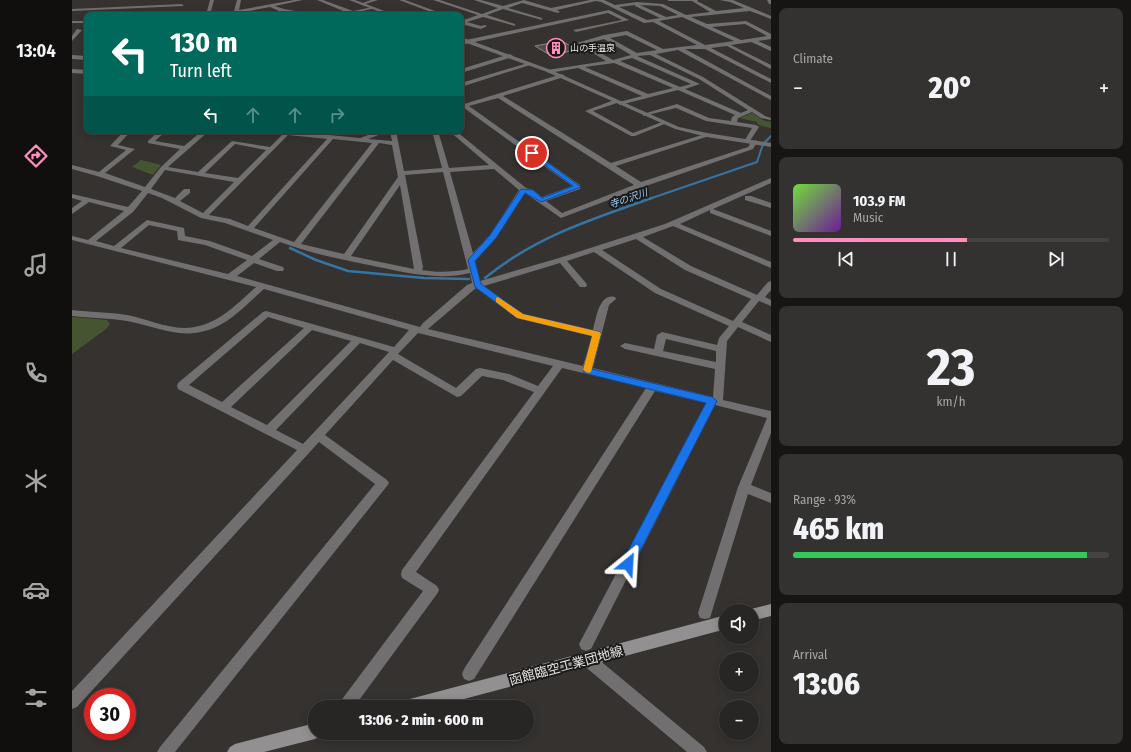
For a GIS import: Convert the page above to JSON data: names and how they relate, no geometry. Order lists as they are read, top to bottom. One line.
{"streets":{"main road":["函館臨空工業団地線"]},"water":["寺の沢川"],"places":{"building":["山の手温泉"]},"page":{"tabs":"13:04","tile":["Climate",["23","km/h"],["Range · 93%","465 km"],["Arrival","13:06"]],"turn":["130 m","Turn left"],"heat":["−","20°","+"],"song":["103.9 FM","Music"],"map_buttons":["+","−"],"limit":"30","trip":"13:06 · 2 min · 600 m"}}
